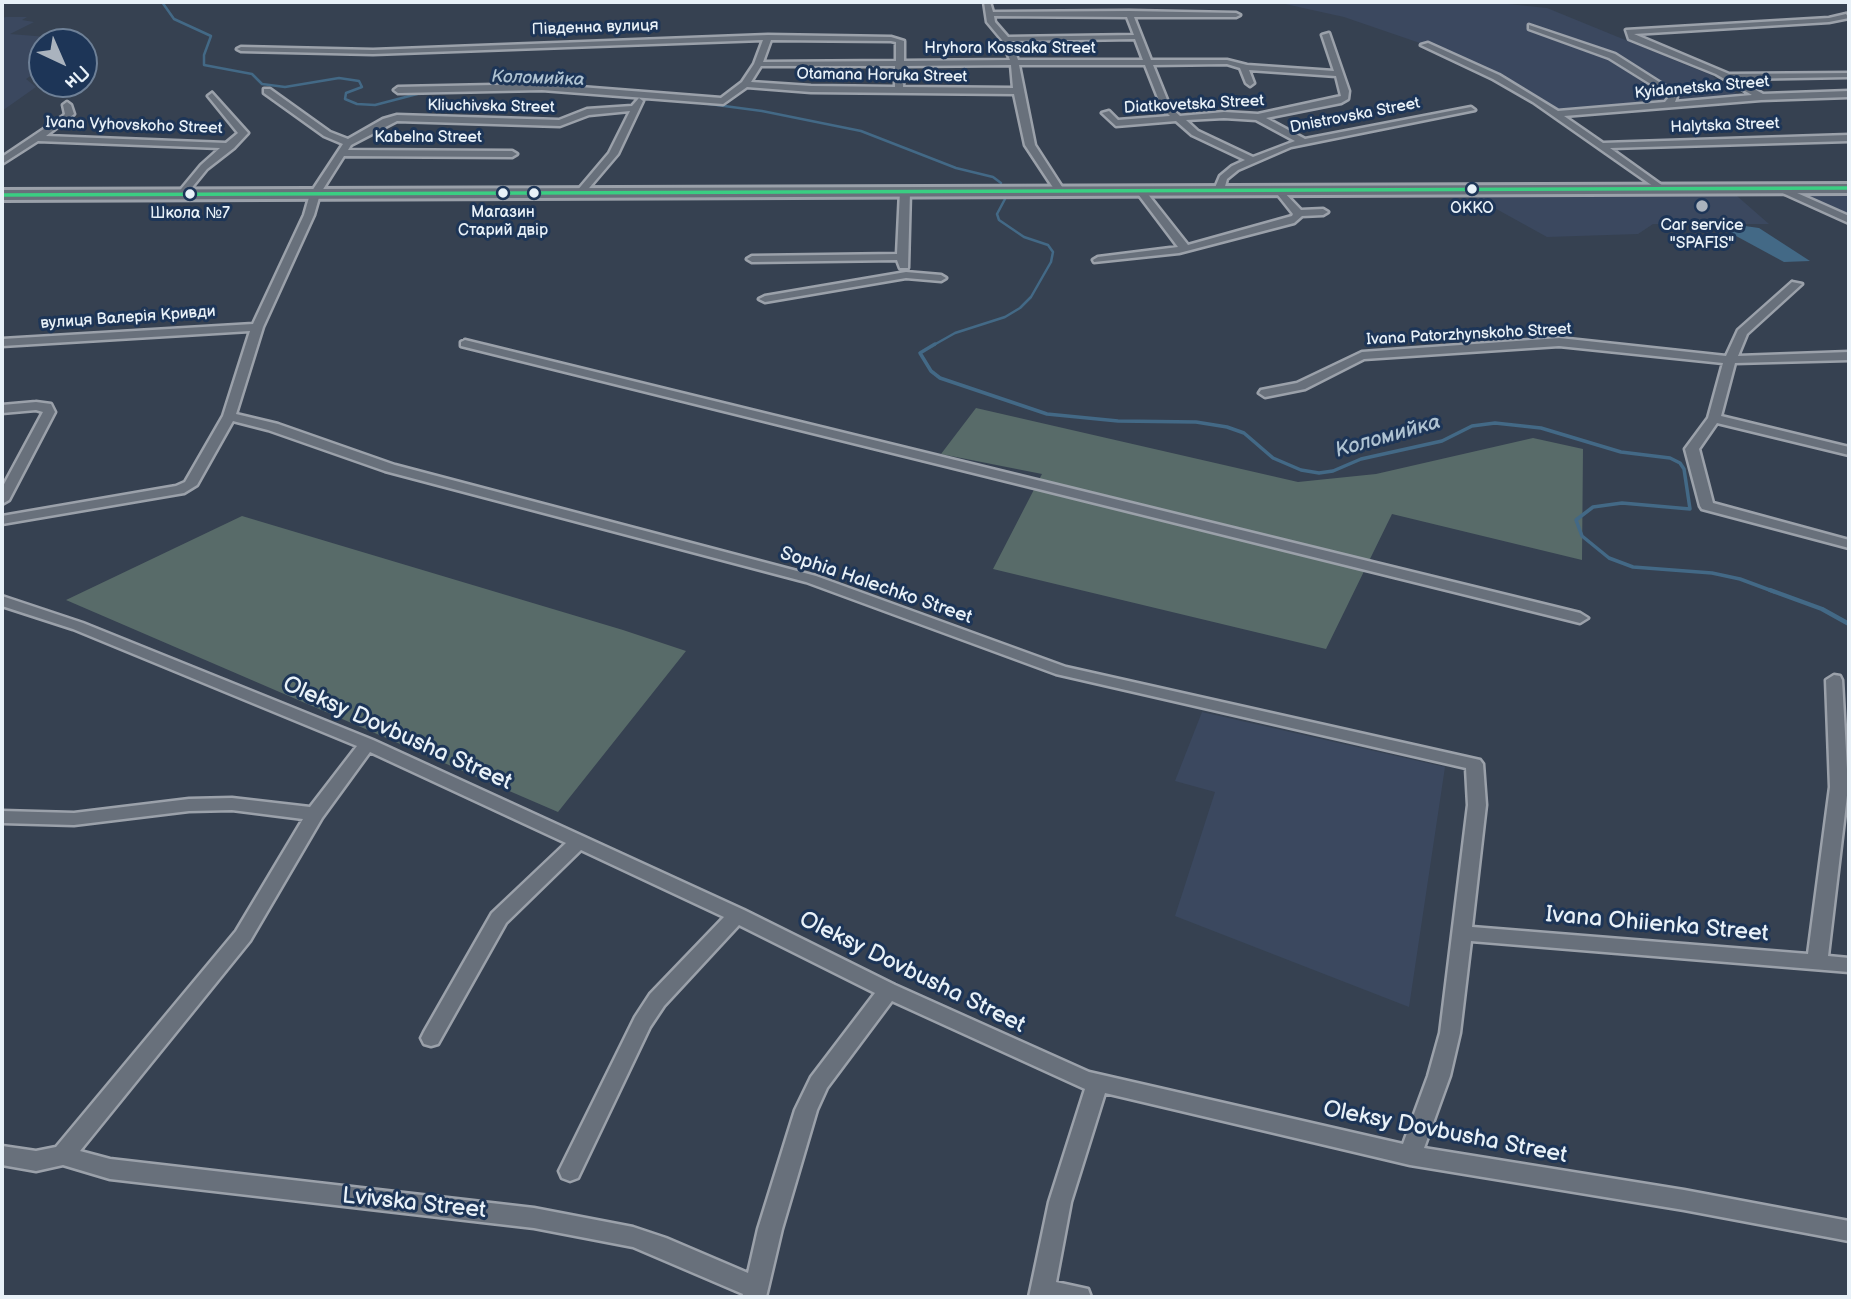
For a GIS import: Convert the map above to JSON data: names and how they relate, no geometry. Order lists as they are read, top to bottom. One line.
{"streets":{"street":["Південна вулиця","Hryhora Kossaka Street","Otamana Horuka Street","Kyidanetska Street","Diatkovetska Street","Kliuchivska Street","Dnistrovska Street","Ivana Vyhovskoho Street","Halytska Street","Kabelna Street","вулиця Валерія Кривди","Ivana Patorzhynskoho Street","Sophia Halechko Street","Oleksy Dovbusha Street","Ivana Ohiienka Street","Lvivska Street"]},"crossings":[["Південна вулиця","Hryhora Kossaka Street"],["Hryhora Kossaka Street","Diatkovetska Street"],["Kliuchivska Street","Kabelna Street"],["Sophia Halechko Street","Ivana Ohiienka Street"]],"water":["Коломийка"],"places":["ОККО","Магазин Старий двір","Школа №7","Car service \"SPAFIS\""],"north":"bottom right"}
